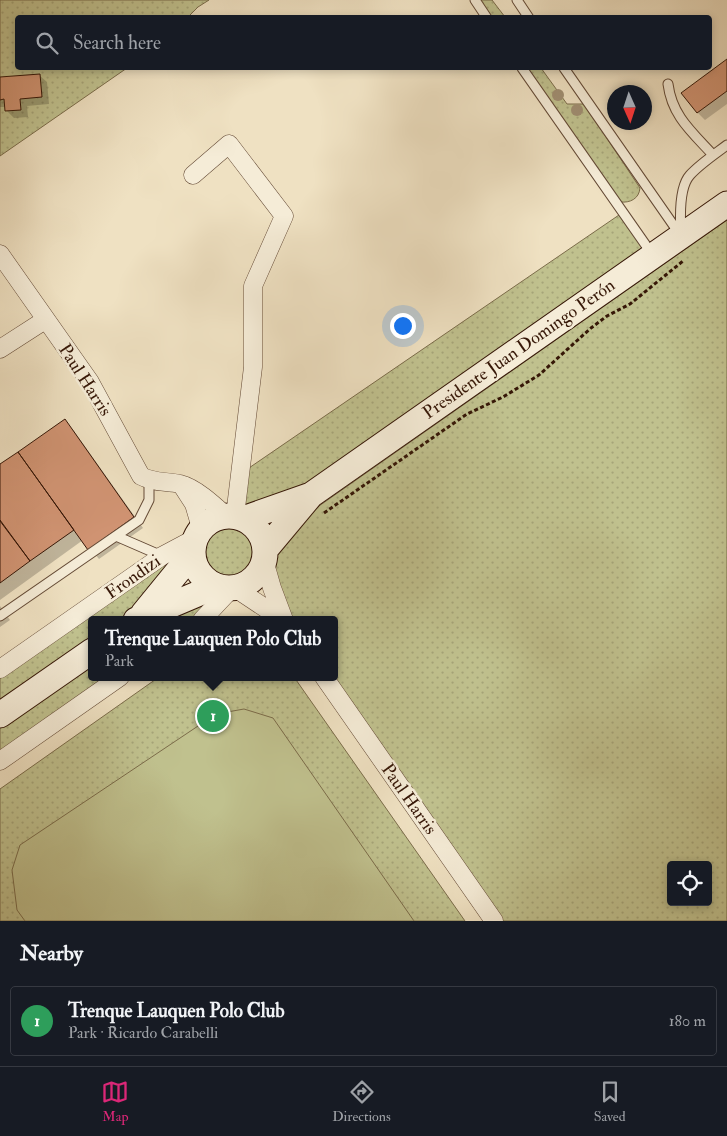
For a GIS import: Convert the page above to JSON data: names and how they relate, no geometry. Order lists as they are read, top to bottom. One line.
{"streets":{"main road":["Presidente Juan Domingo Perón"],"street":["Paul Harris","Frondizi"]},"crossings":[["Presidente Juan Domingo Perón","Frondizi"]],"north":"bottom","page":{"search":"Search here","popup":["Trenque Lauquen Polo Club","Park"],"pins":"1","heading":"Nearby","list":[{"mark":"1","name":"Trenque Lauquen Polo Club","note":"Park · Ricardo Carabelli","value":"180 m"}],"nav":["Map","Directions","Saved"]}}
